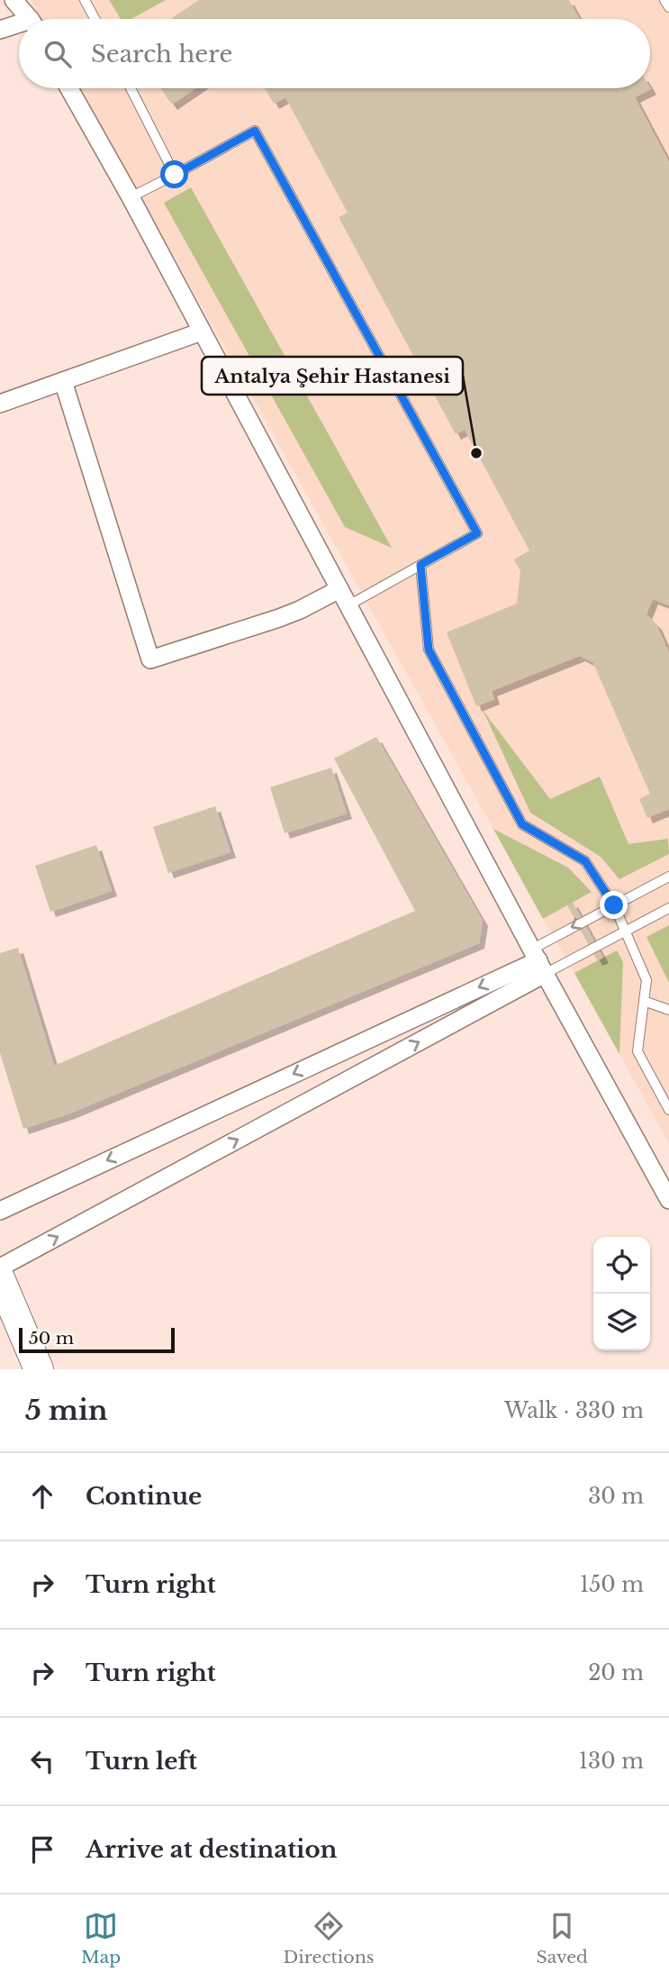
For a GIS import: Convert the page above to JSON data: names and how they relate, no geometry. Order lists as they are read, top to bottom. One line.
{"places":["Antalya Şehir Hastanesi"],"scale_bar":"50 m","page":{"search":"Search here","scale":"50 m","heading":["5 min","Walk · 330 m"],"list":[["Continue","30 m"],["Turn right","150 m"],["Turn right","20 m"],["Turn left","130 m"],"Arrive at destination"],"nav":["Map","Directions","Saved"]}}
